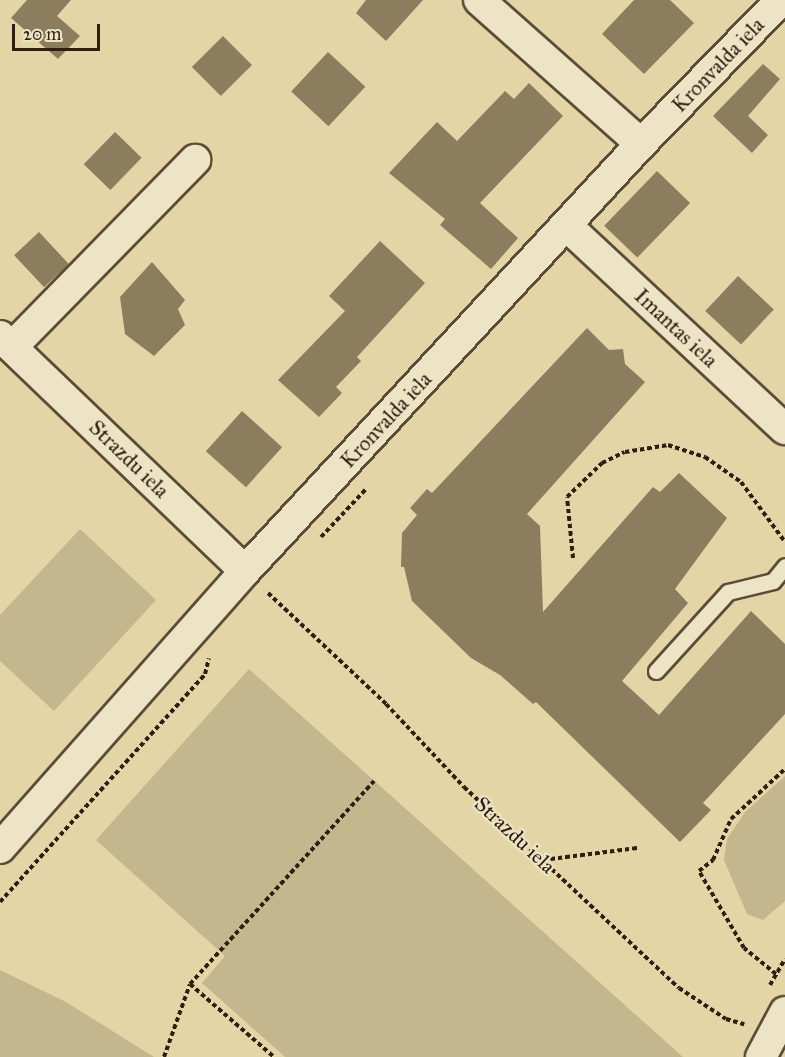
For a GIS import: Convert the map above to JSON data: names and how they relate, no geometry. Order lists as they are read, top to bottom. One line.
{"streets":{"street":["Kronvalda iela","Imantas iela","Strazdu iela"]},"crossings":[["Kronvalda iela","Imantas iela"],["Kronvalda iela","Strazdu iela"]],"scale_bar":"20 m"}
